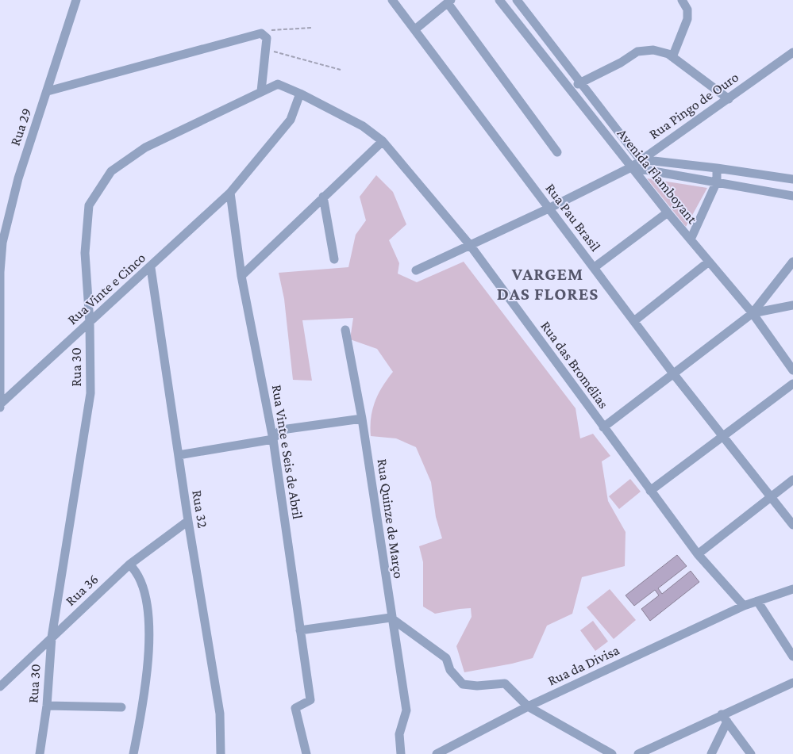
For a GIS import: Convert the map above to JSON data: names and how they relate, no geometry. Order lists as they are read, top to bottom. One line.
{"streets":{"street":["Rua Pingo de Ouro","Rua 29","Avenida Flamboyant","Rua Pau Brasil","Rua Vinte e Cinco","Rua das Bromélias","Rua 30","Rua Vinte e Seis de Abril","Rua 32","Rua Quinze de Março","Rua 36","Rua da Divisa"]},"crossings":[["Rua Pingo de Ouro","Avenida Flamboyant"],["Rua Pingo de Ouro","Rua Pau Brasil"],["Rua Pingo de Ouro","Rua das Bromélias"],["Rua 29","Rua Vinte e Cinco"],["Rua Vinte e Cinco","Rua das Bromélias"],["Rua Vinte e Cinco","Rua 30"],["Rua Vinte e Cinco","Rua Vinte e Seis de Abril"],["Rua Vinte e Cinco","Rua 32"],["Rua das Bromélias","Rua 30"],["Rua das Bromélias","Rua da Divisa"],["Rua 30","Rua 36"],["Rua 32","Rua 36"]],"districts":["VARGEM DAS FLORES"]}
